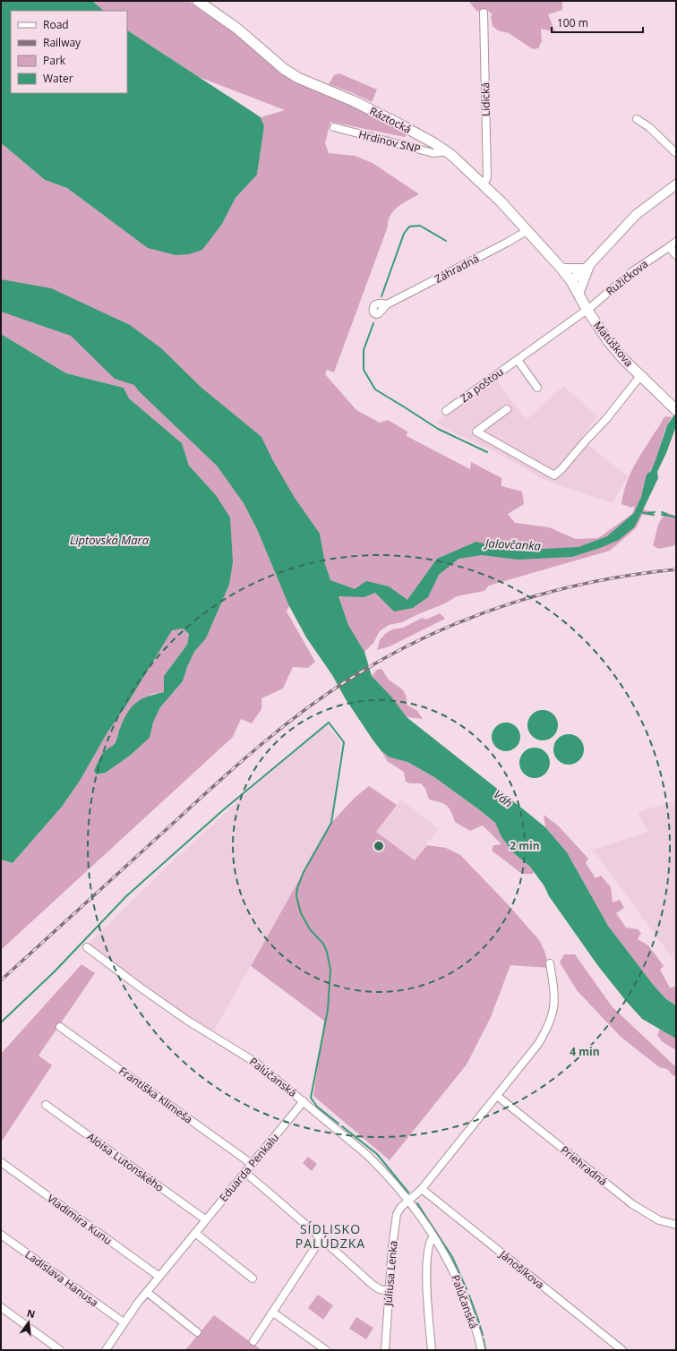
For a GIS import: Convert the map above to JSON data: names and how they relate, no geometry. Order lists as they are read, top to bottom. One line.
{"streets":{"main road":["Ráztocká","Matúškova"],"street":["Lidická","Hrdinov SNP","Záhradná","Ružičkova","Za poštou","Palúčanská","Františka Klimeša","Aloisa Lutonského","Priehradná","Eduarda Penkalu","Vladimíra Kunu","Jánošíkova","Júliusa Lenka","Ladislava Hanusa"]},"crossings":[["Lidická","Ráztocká"],["Ráztocká","Hrdinov SNP"],["Ráztocká","Záhradná"],["Ráztocká","Matúškova"],["Ružičkova","Matúškova"],["Ružičkova","Za poštou"],["Matúškova","Za poštou"],["Palúčanská","Eduarda Penkalu"],["Palúčanská","Júliusa Lenka"],["Františka Klimeša","Eduarda Penkalu"],["Aloisa Lutonského","Eduarda Penkalu"],["Eduarda Penkalu","Vladimíra Kunu"],["Eduarda Penkalu","Ladislava Hanusa"]],"districts":["SÍDLISKO PALÚDZKA"],"water":["Liptovská Mara","Jalovčanka","Váh"],"legend":["Road","Railway","Park","Water"],"scale_bar":"100 m","north":"top","rings":["2 min","4 min"]}
